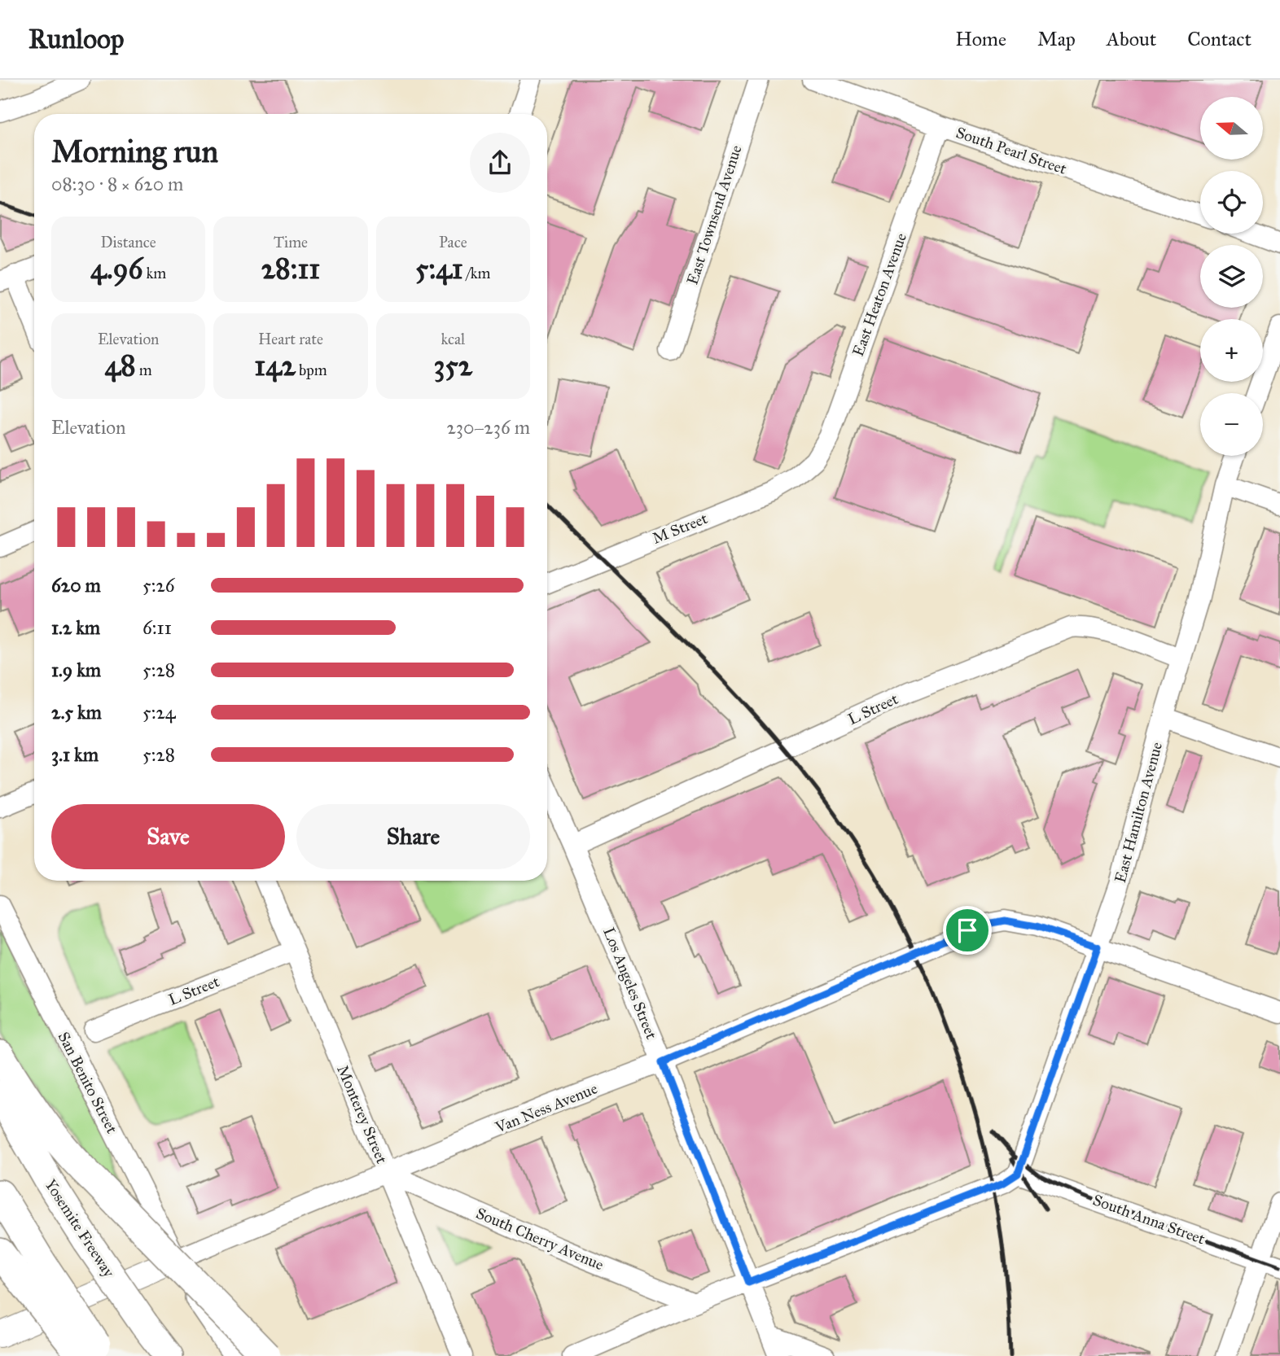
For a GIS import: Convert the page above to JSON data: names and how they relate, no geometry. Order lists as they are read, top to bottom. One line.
{"streets":{"highway":["Yosemite Freeway"],"main road":["Van Ness Avenue"],"street":["South Pearl Street","East Townsend Avenue","East Heaton Avenue","M Street","L Street","East Hamilton Avenue","Los Angeles Street","San Benito Street","Monterey Street","South Anna Street","South Cherry Avenue"]},"crossings":[["South Pearl Street","East Heaton Avenue"],["East Heaton Avenue","M Street"],["L Street","East Hamilton Avenue"],["L Street","Los Angeles Street"],["L Street","Monterey Street"],["East Hamilton Avenue","Van Ness Avenue"],["East Hamilton Avenue","South Anna Street"],["Los Angeles Street","Van Ness Avenue"],["San Benito Street","Van Ness Avenue"],["Van Ness Avenue","Monterey Street"],["Van Ness Avenue","South Cherry Avenue"],["Monterey Street","South Cherry Avenue"]],"north":"left","page":{"header":"Runloop","nav":["Home","Map","About","Contact"],"map_buttons":["+","−"],"heading":["Morning run","08:30 · 8 × 620 m"],"stats":[["Distance","4.96 km"],["Time","28:11"],["Pace","5:41 /km"],["Elevation","48 m"],["Heart rate","142 bpm"],["kcal","352"]],"chart":["Elevation","230–236 m"],"list":[{"name":"620 m","note":"5:26"},{"name":"1.2 km","note":"6:11"},{"name":"1.9 km","note":"5:28"},{"name":"2.5 km","note":"5:24"},{"name":"3.1 km","note":"5:28"}],"buttons":["Save","Share"]}}
